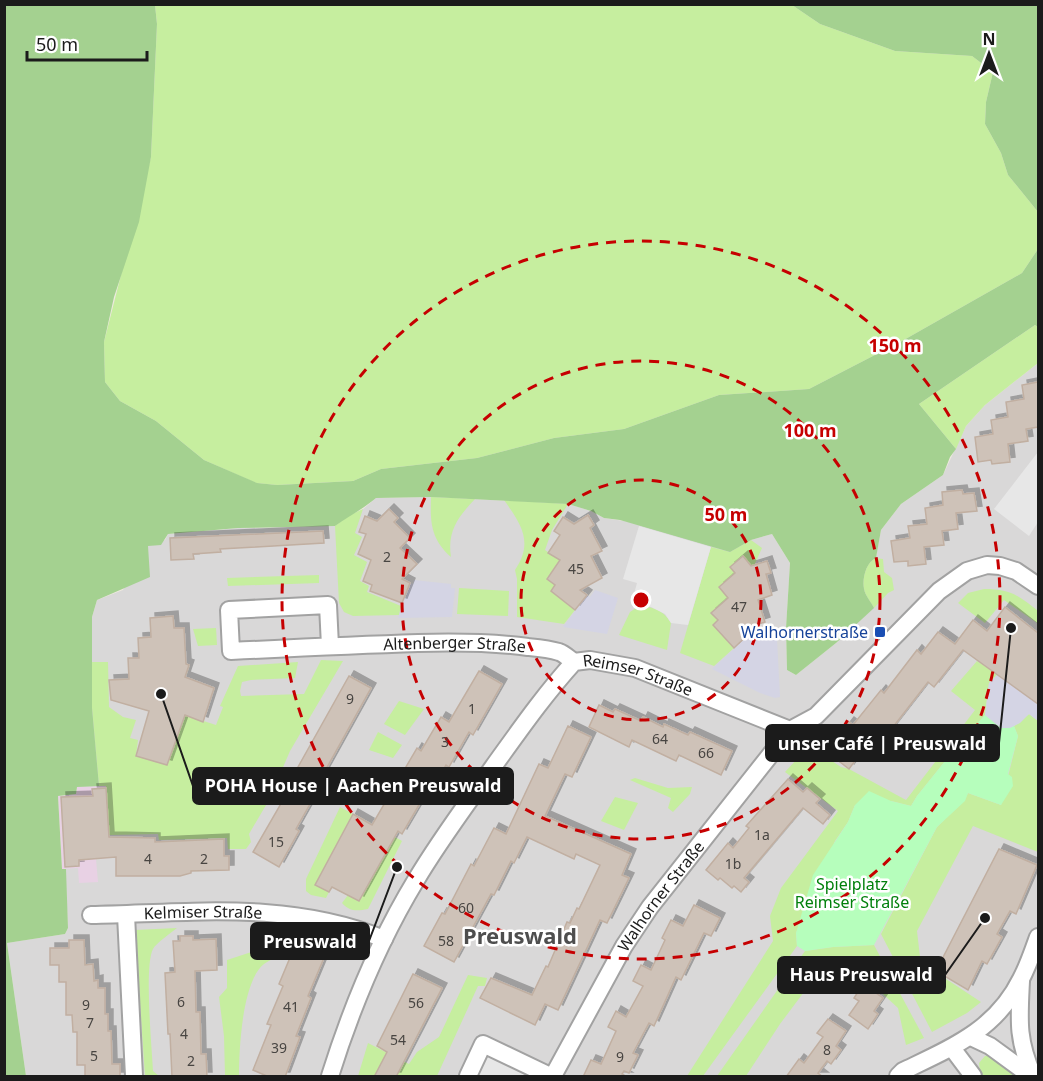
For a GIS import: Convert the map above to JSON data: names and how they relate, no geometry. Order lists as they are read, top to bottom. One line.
{"streets":{"street":["Altenberger Straße","Reimser Straße","Walhorner Straße","Kelmiser Straße"]},"crossings":[["Altenberger Straße","Reimser Straße"],["Reimser Straße","Walhorner Straße"],["Reimser Straße","Kelmiser Straße"]],"districts":["Preuswald"],"parks":["Spielplatz Reimser Straße"],"places":{"other":["unser Café | Preuswald","POHA House | Aachen Preuswald","Preuswald","Haus Preuswald"],"transit":["Walhornerstraße"]},"house_numbers":["2","45","47","9","1","64","3","66","1a","15","4","2","1b","60","58","6","56","9","41","7","4","54","39","8","5","9","2"],"scale_bar":"50 m","north":"top","rings":["150 m","100 m","50 m"]}
